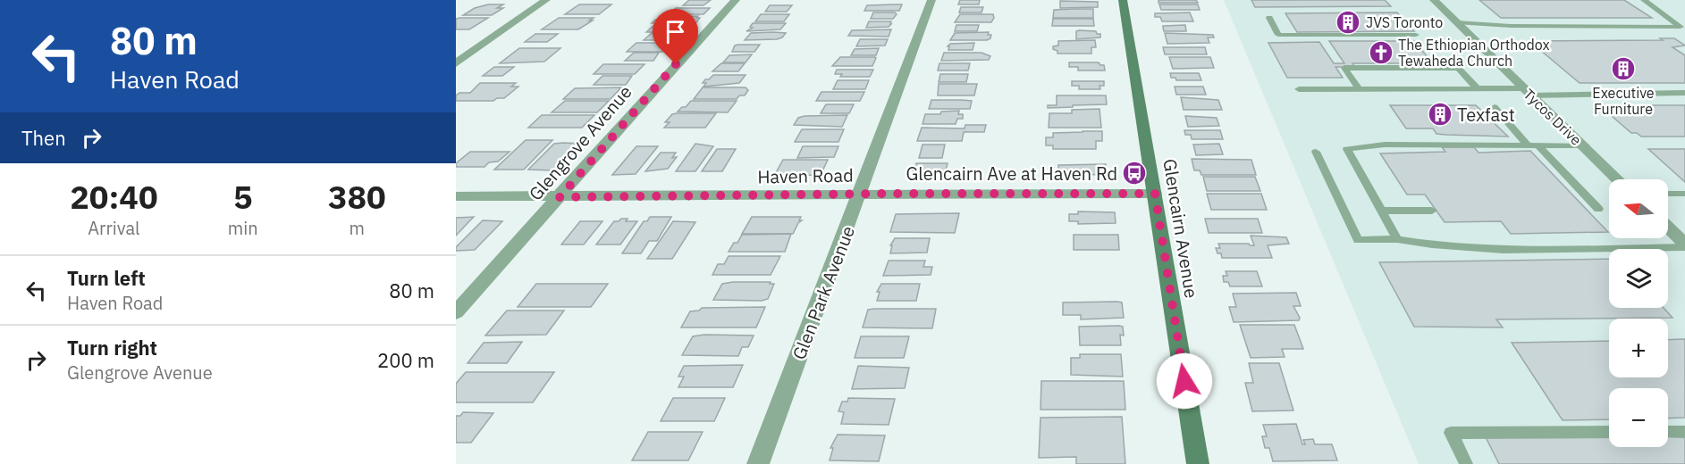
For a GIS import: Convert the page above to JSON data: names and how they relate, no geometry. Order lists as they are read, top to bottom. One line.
{"streets":{"street":["Tycos Drive","Glengrove Avenue","Haven Road","Glencairn Avenue","Glen Park Avenue"]},"crossings":[["Glengrove Avenue","Haven Road"],["Haven Road","Glencairn Avenue"],["Haven Road","Glen Park Avenue"]],"places":{"building":["JVS Toronto","Executive Furniture","Texfast"],"church":["The Ethiopian Orthodox Tewaheda Church"],"bus stop":["Glencairn Ave at Haven Rd"]},"north":"left","page":{"turn":["80 m","Haven Road"],"then":"Then","eta":["20:40","Arrival","5","min","380","m"],"map_buttons":["+","−"],"list":[{"name":"Turn left","note":"Haven Road","value":"80 m"},{"name":"Turn right","note":"Glengrove Avenue","value":"200 m"}]}}
